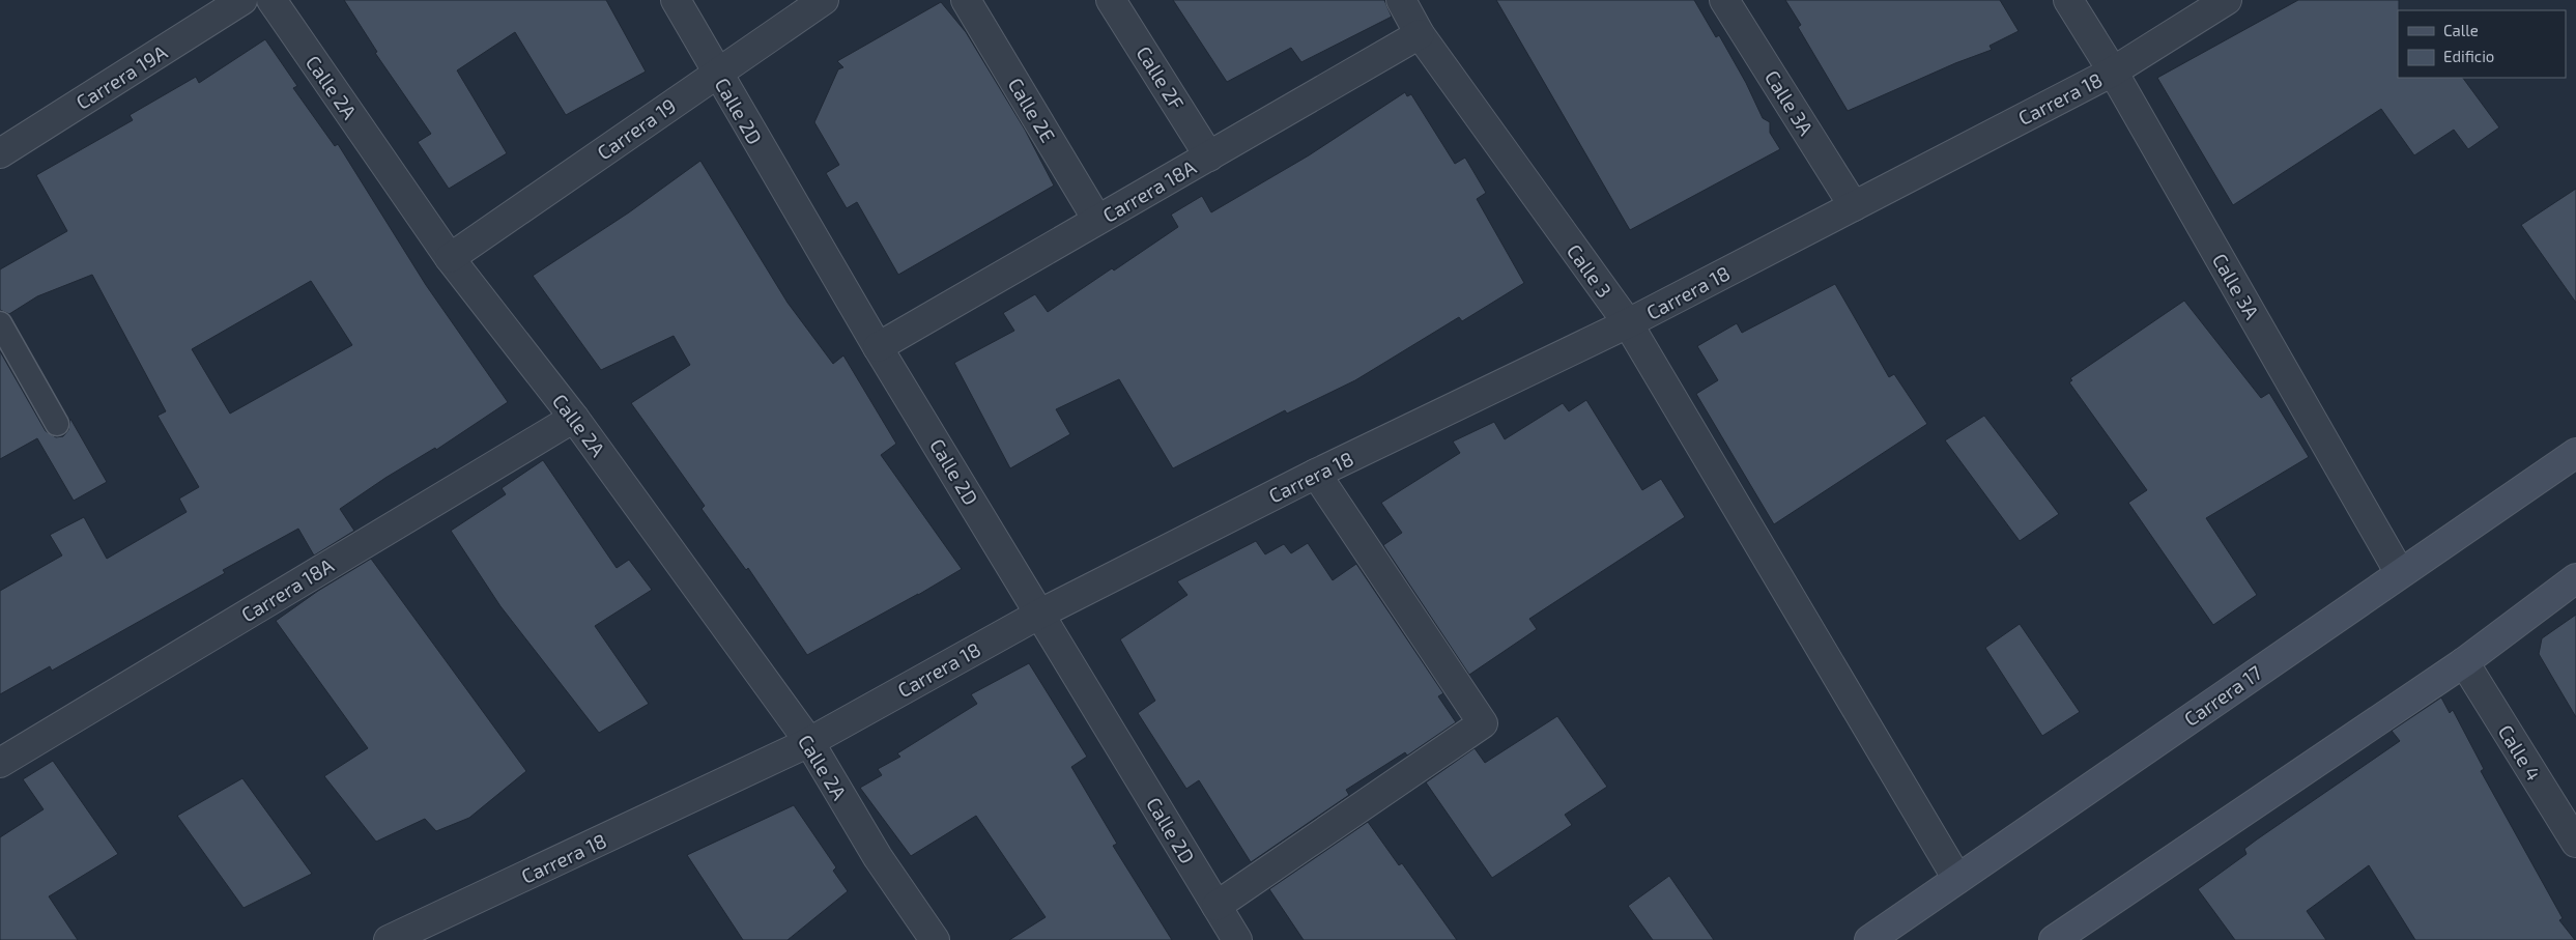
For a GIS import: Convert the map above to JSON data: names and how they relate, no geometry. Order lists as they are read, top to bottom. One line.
{"streets":{"street":["Carrera 19A","Calle 2F","Calle 2A","Carrera 18","Calle 3A","Calle 2E","Calle 2D","Carrera 19","Carrera 18A","Calle 3","Carrera 17","Calle 4"]},"crossings":[["Calle 2F","Carrera 18A"],["Calle 2A","Carrera 18"],["Calle 2A","Carrera 19"],["Calle 2A","Carrera 18A"],["Carrera 18","Calle 3A"],["Carrera 18","Calle 2D"],["Carrera 18","Calle 3"],["Calle 3A","Carrera 17"],["Calle 2E","Carrera 18A"],["Calle 2D","Carrera 19"],["Calle 2D","Carrera 18A"],["Carrera 18A","Calle 3"],["Calle 3","Carrera 17"]],"legend":["Calle","Edificio"]}
